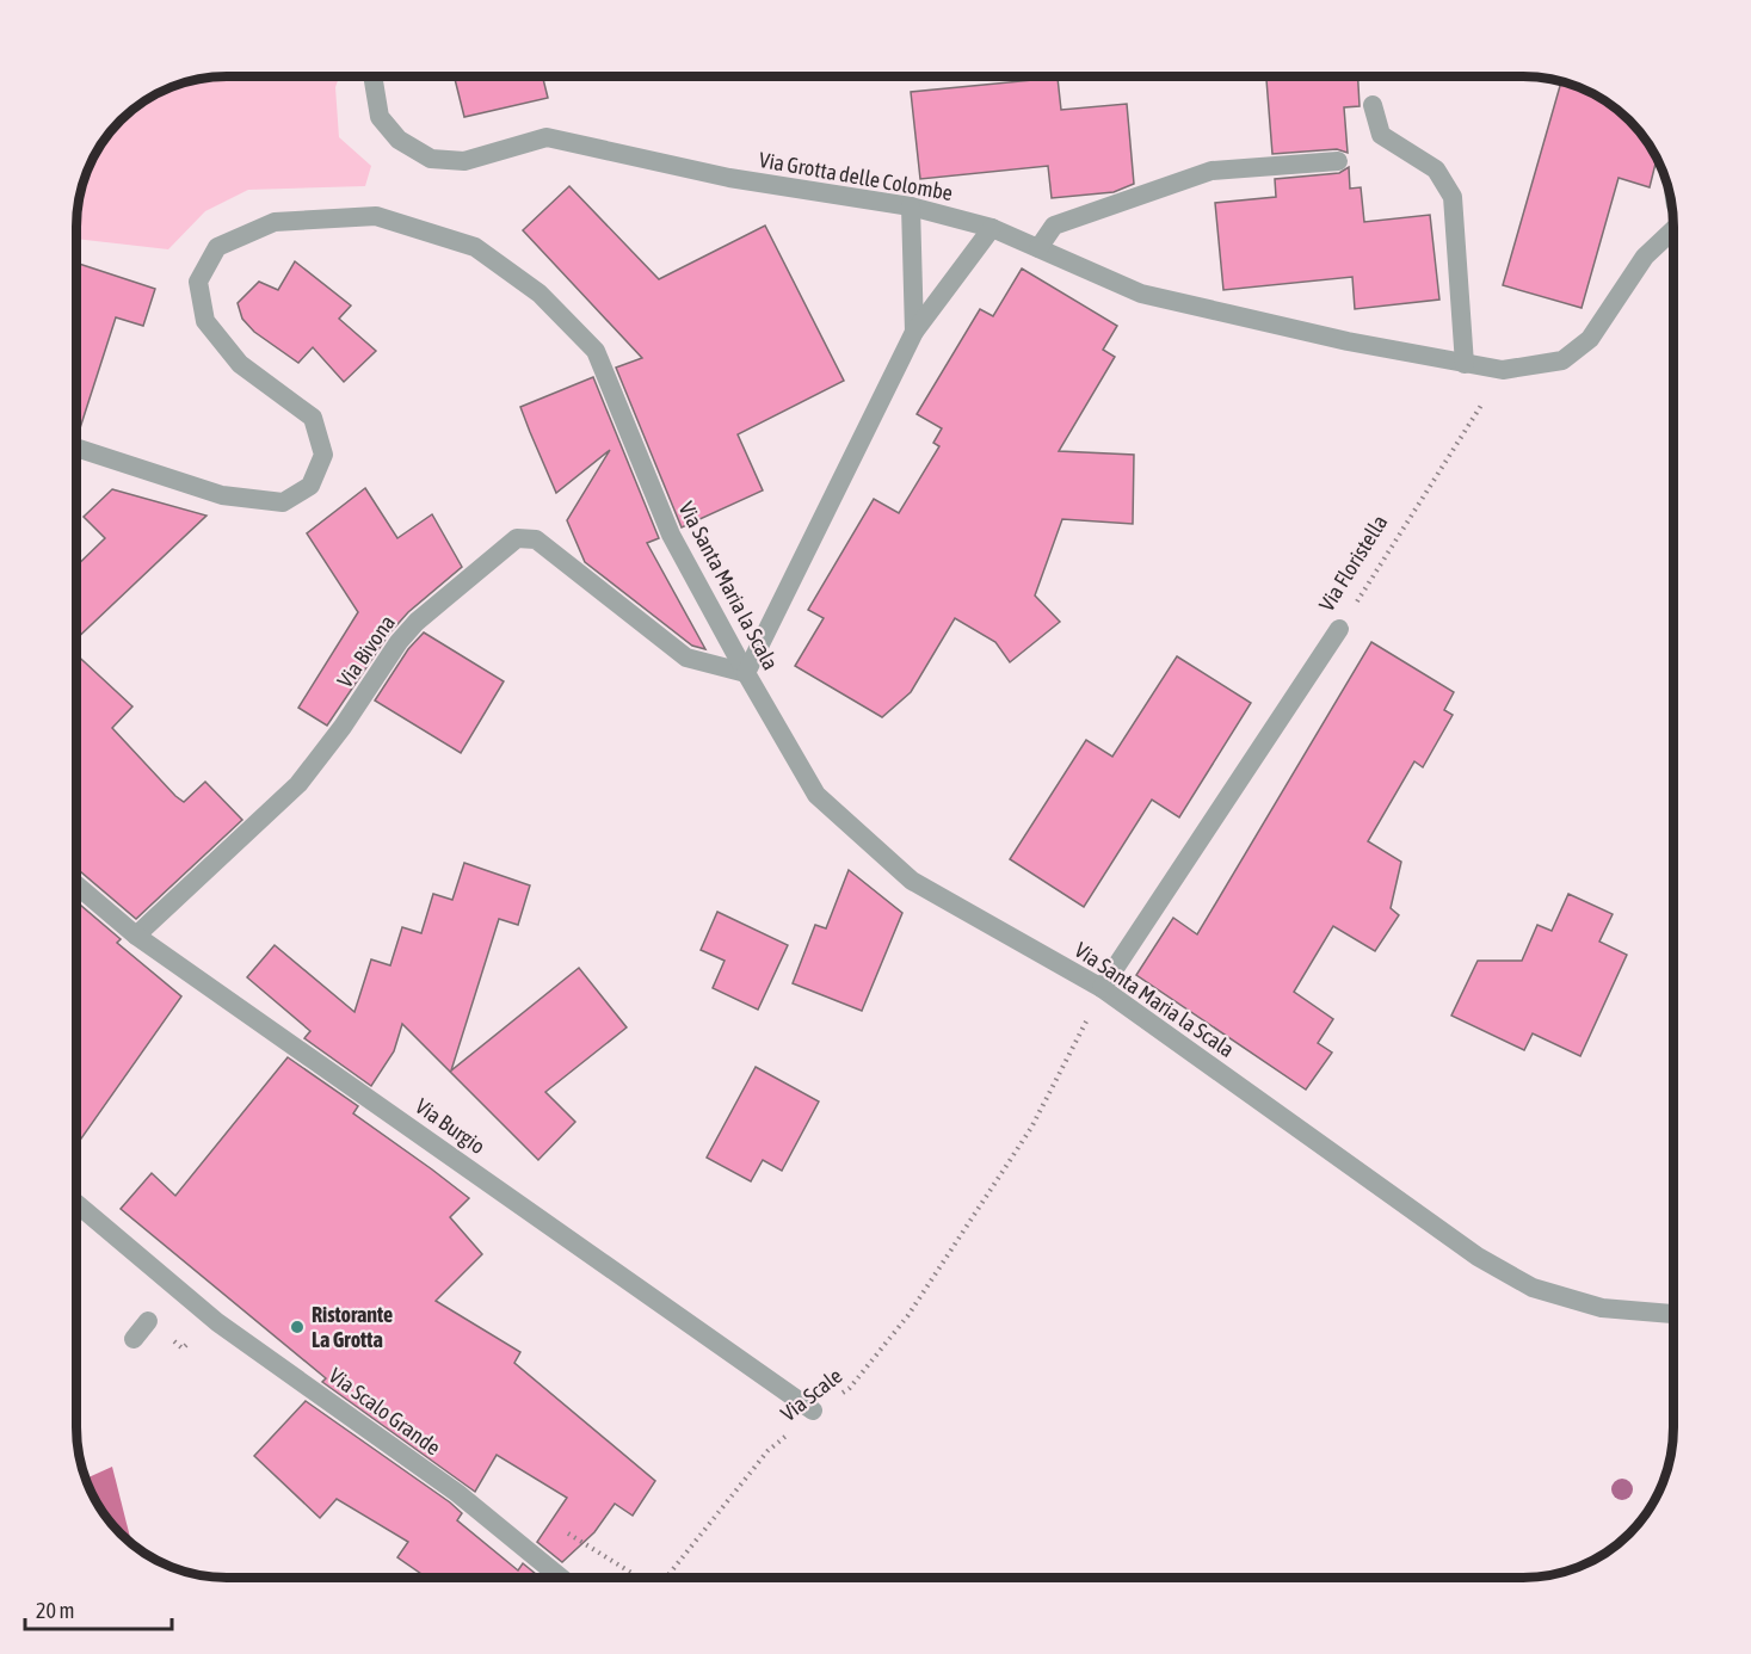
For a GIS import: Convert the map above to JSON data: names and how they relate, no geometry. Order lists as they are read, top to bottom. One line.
{"streets":{"street":["Via Grotta delle Colombe","Via Floristella","Via Santa Maria la Scala","Via Bivona","Via Burgio","Via Scalo Grande"],"path":["Via Scale"]},"crossings":[["Via Grotta delle Colombe","Via Floristella"],["Via Floristella","Via Santa Maria la Scala"],["Via Floristella","Via Scale"],["Via Santa Maria la Scala","Via Bivona"],["Via Santa Maria la Scala","Via Scale"],["Via Bivona","Via Burgio"],["Via Burgio","Via Scale"]],"places":["Ristorante La Grotta"],"scale_bar":"20 m"}
